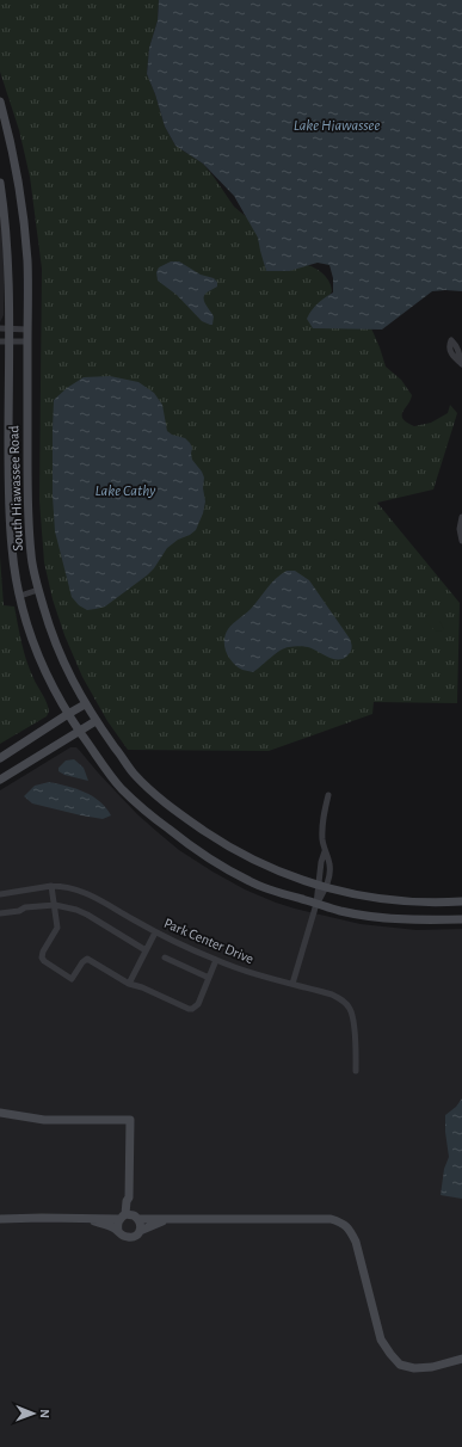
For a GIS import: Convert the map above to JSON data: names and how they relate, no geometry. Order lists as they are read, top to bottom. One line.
{"streets":{"street":["South Hiawassee Road","Park Center Drive"]},"water":["Lake Hiawassee","Lake Cathy"],"north":"right"}
